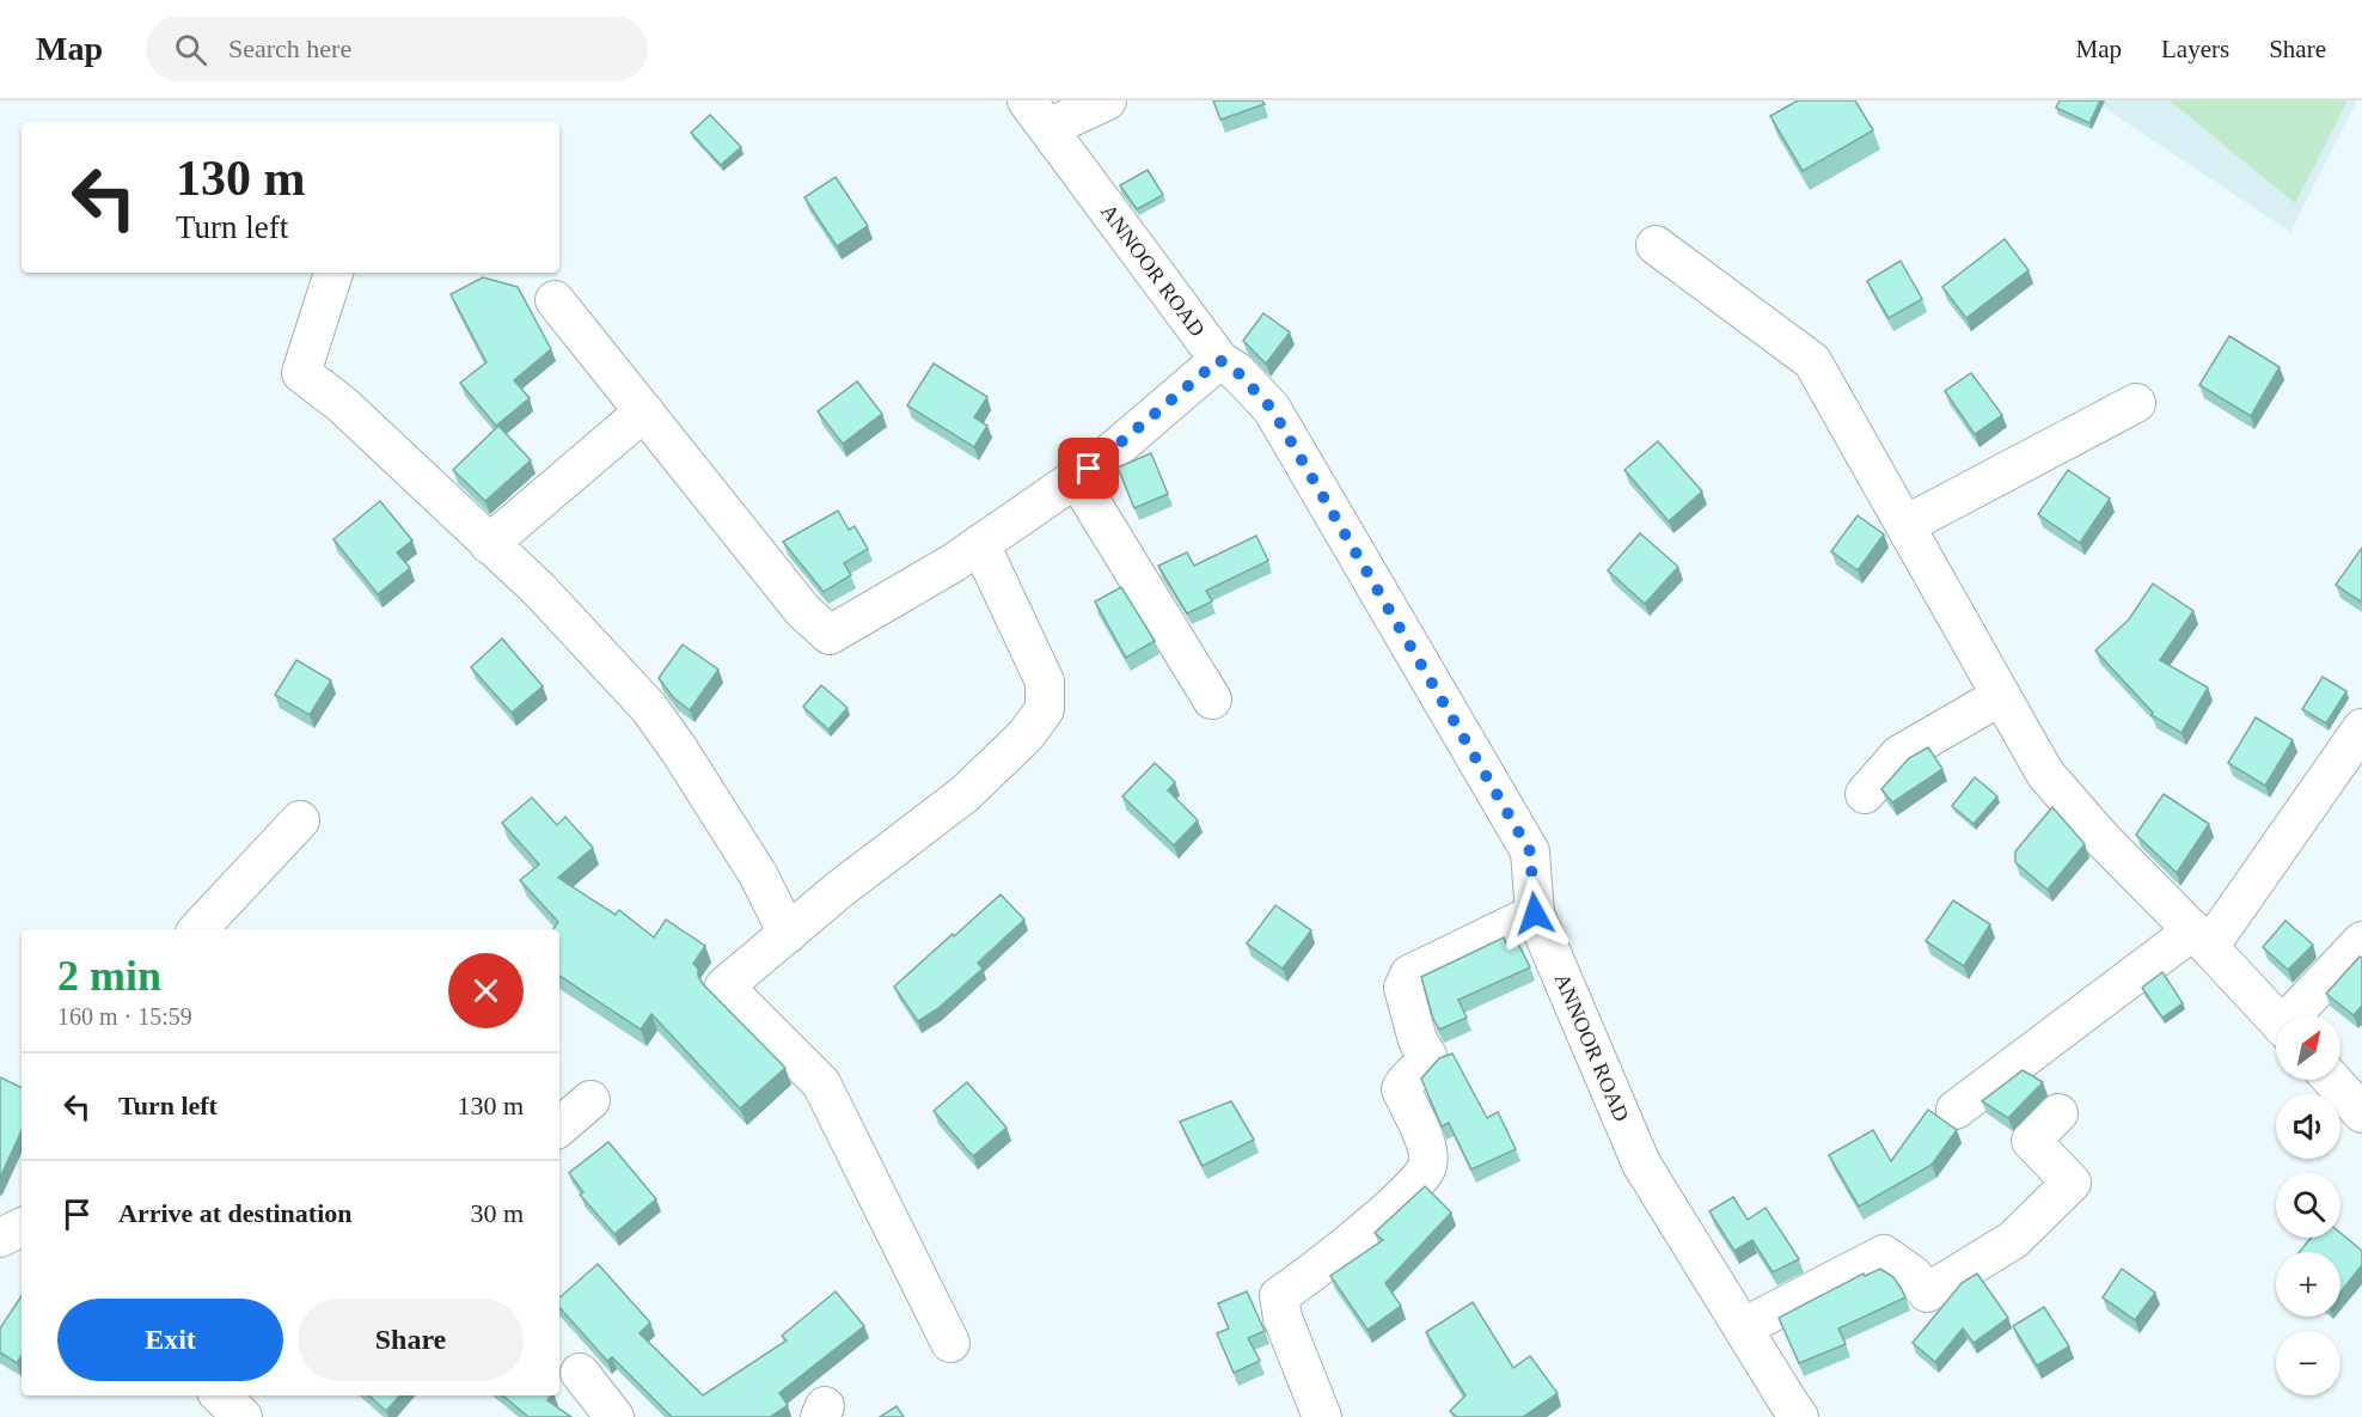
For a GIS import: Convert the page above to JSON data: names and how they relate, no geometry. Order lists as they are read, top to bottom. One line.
{"streets":{"street":["ANNOOR ROAD"]},"north":"top right","page":{"header":"Map","search":"Search here","nav":["Map","Layers","Share"],"turn":["130 m","Turn left"],"heading":["2 min","160 m · 15:59"],"map_buttons":["+","−"],"list":[{"name":"Turn left","value":"130 m"},{"name":"Arrive at destination","value":"30 m"}],"buttons":["Exit","Share"]}}
